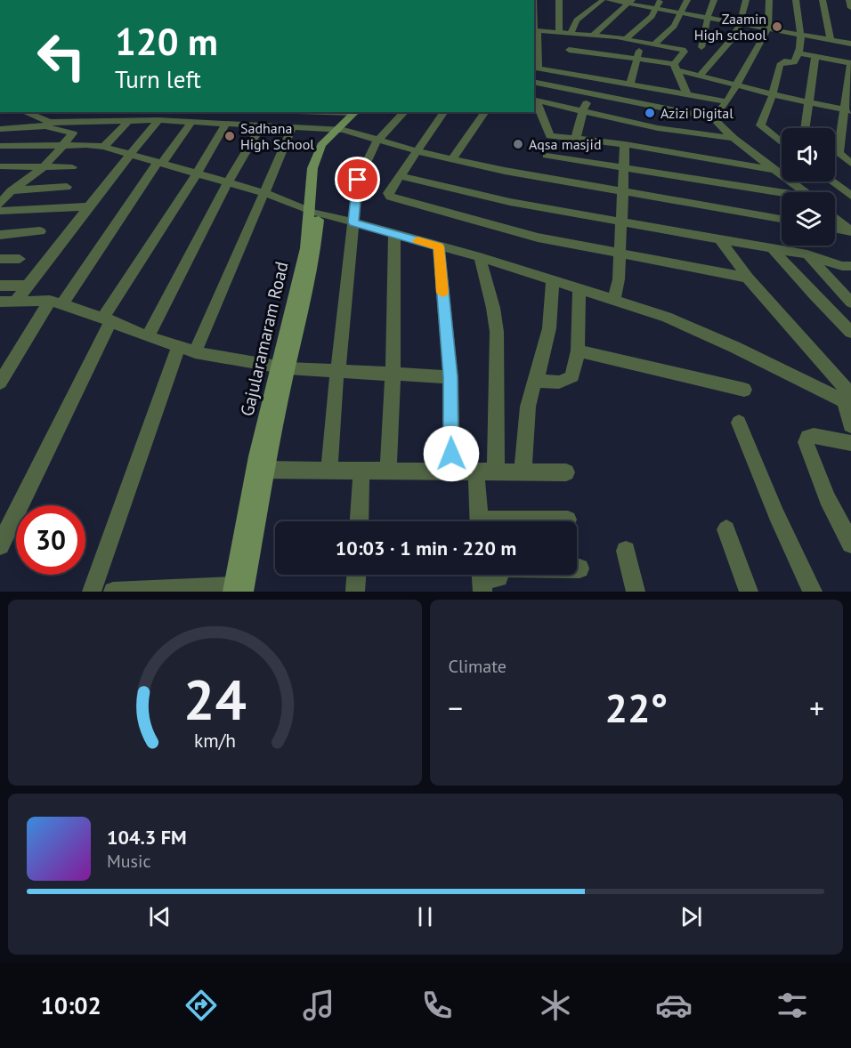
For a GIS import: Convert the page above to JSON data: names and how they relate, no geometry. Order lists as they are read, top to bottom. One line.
{"streets":{"main road":["Gajularamaram Road"]},"places":["Zaamin High school","Azizi Digital","Sadhana High School","Aqsa masjid"],"page":{"turn":["120 m","Turn left"],"limit":"30","trip":"10:03 · 1 min · 220 m","tile":"Climate","heat":["−","22°","+"],"song":["104.3 FM","Music"],"tabs":"10:02","gauge":["24","km/h"]}}
